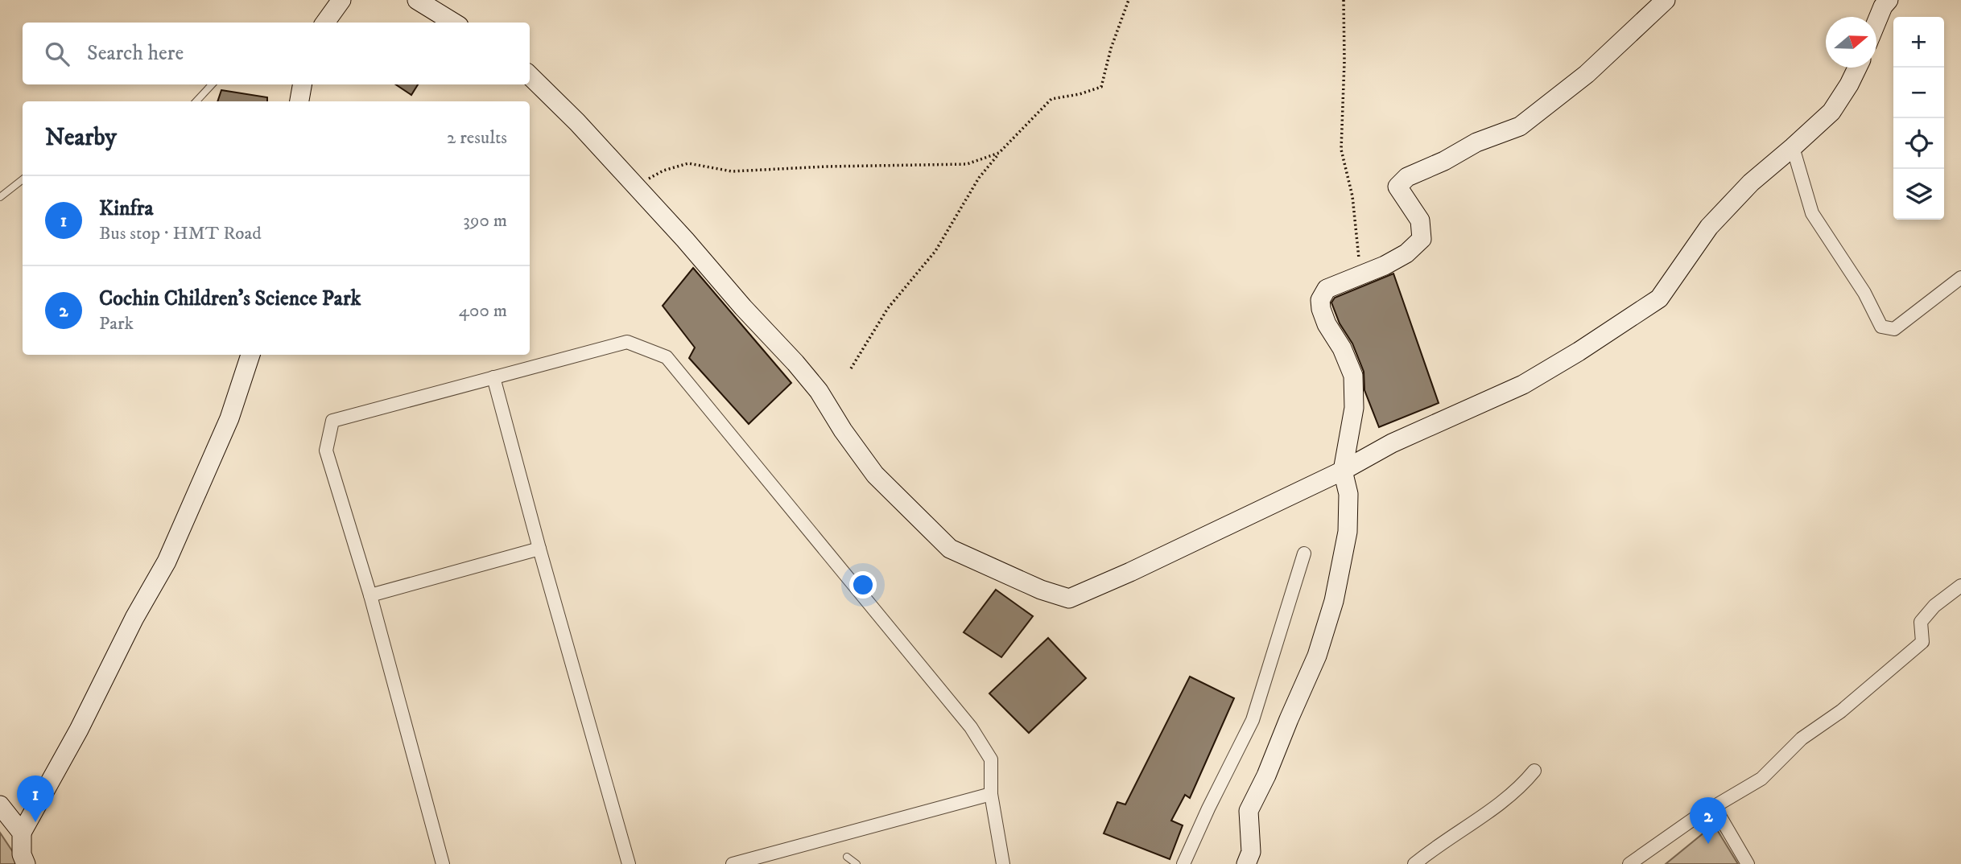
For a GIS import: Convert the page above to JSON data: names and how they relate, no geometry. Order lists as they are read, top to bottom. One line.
{"north":"right","page":{"map_buttons":["+","−"],"search":"Search here","heading":["Nearby","2 results"],"list":[{"mark":"1","name":"Kinfra","note":"Bus stop · HMT Road","value":"390 m"},{"mark":"2","name":"Cochin Children's Science Park","note":"Park","value":"400 m"}],"pins":["1","2"]}}
